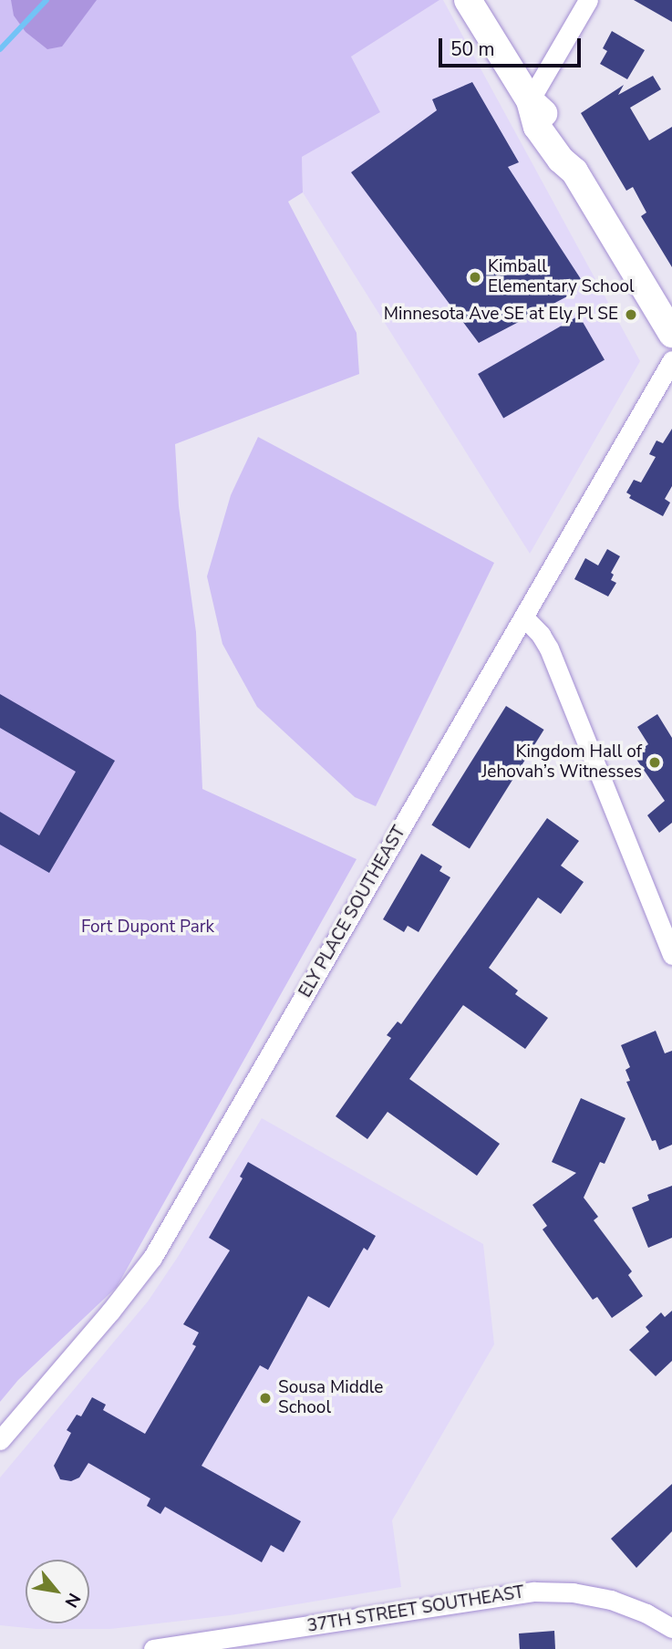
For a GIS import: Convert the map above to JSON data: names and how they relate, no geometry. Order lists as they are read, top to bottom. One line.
{"streets":{"street":["ELY PLACE SOUTHEAST","37TH STREET SOUTHEAST"]},"parks":["Fort Dupont Park"],"places":["Kimball Elementary School","Minnesota Ave SE at Ely Pl SE","Kingdom Hall of Jehovah’s Witnesses","Sousa Middle School"],"scale_bar":"50 m","north":"bottom right"}
